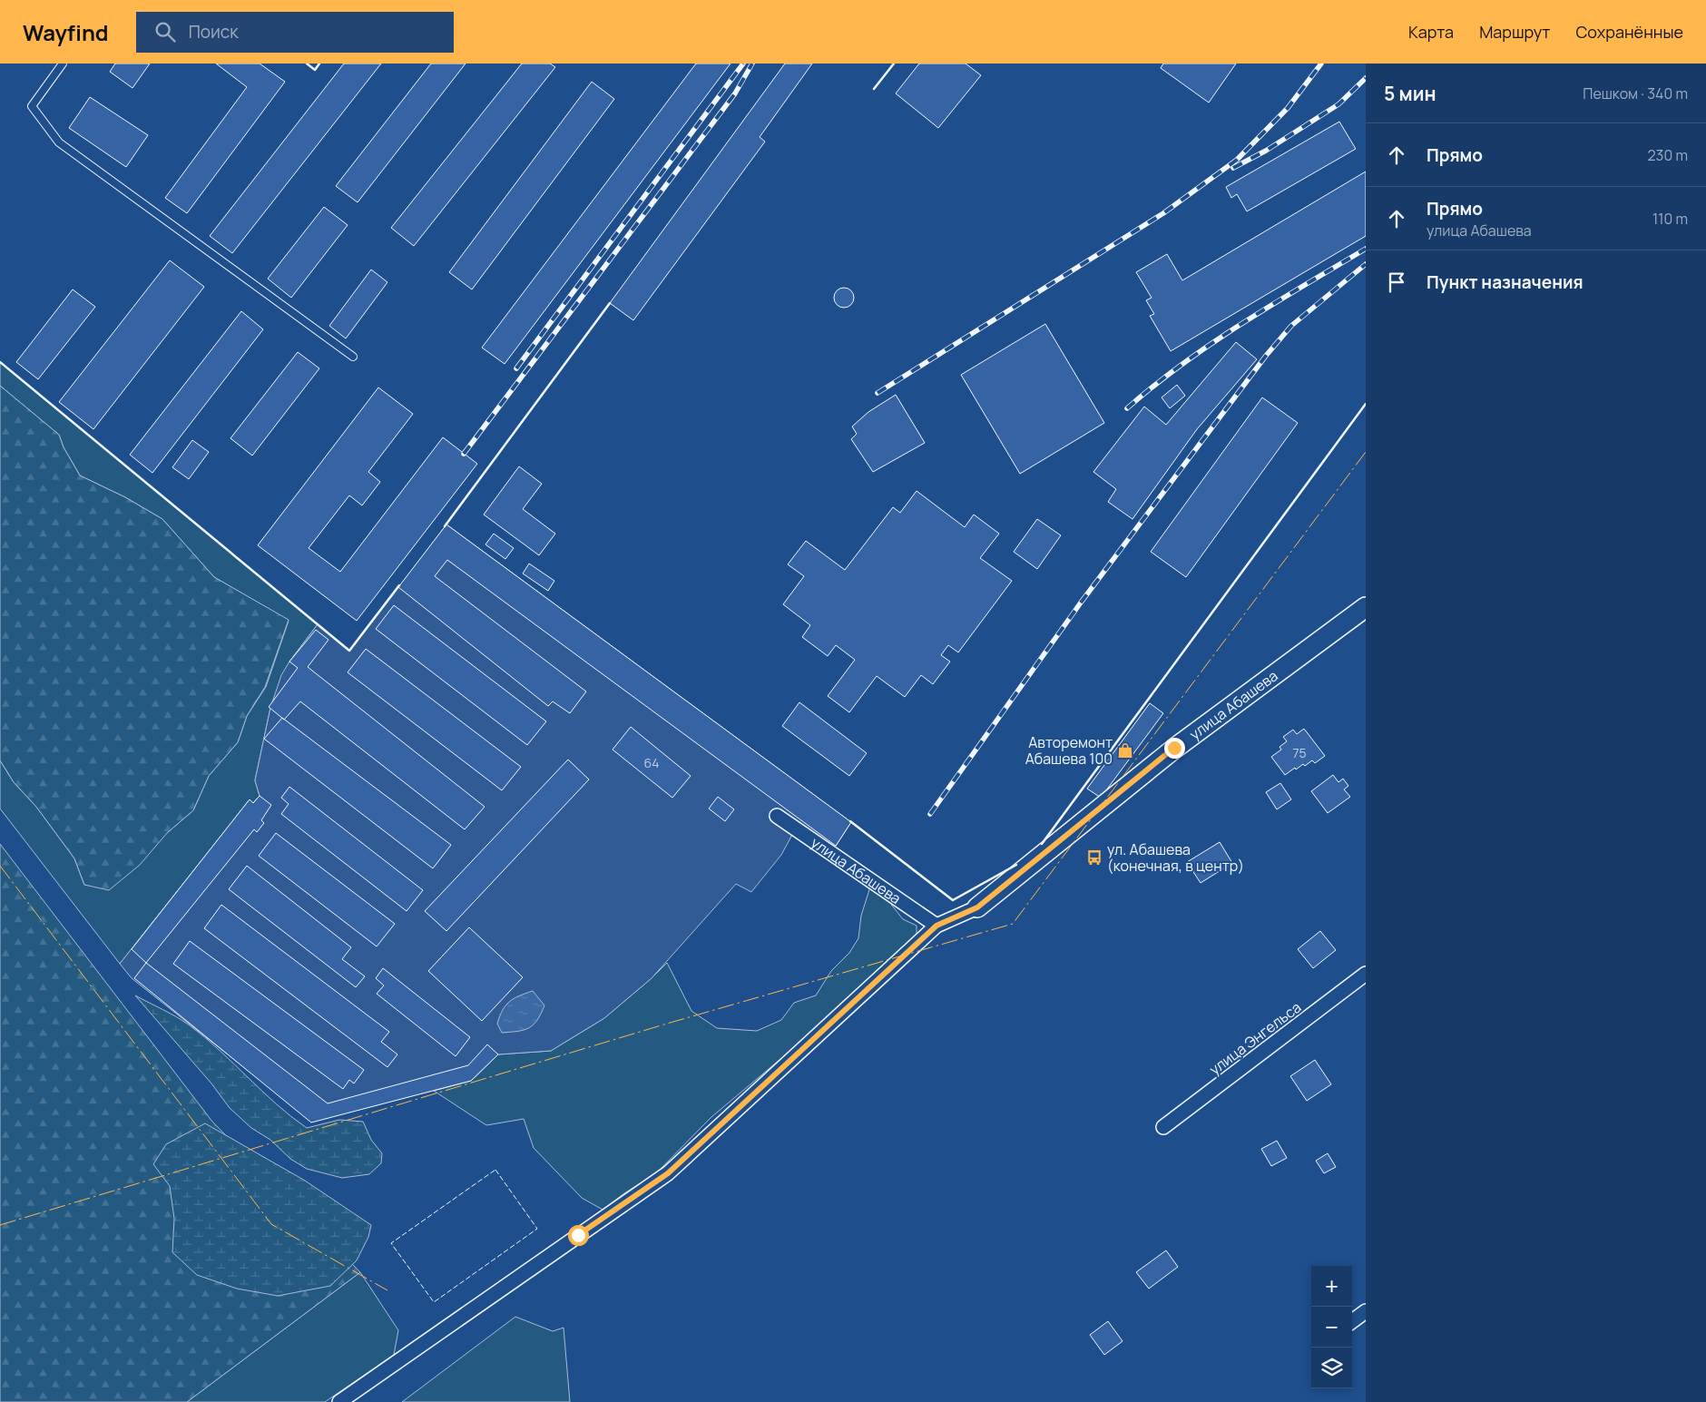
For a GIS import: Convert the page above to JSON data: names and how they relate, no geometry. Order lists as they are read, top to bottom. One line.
{"streets":{"street":["улица Абашева","улица Энгельса"]},"places":{"shop":["Авторемонт Абашева 100"],"bus stop":["ул. Абашева (конечная, в центр)"]},"house_numbers":["75","64"],"page":{"header":"Wayfind","search":"Поиск","nav":["Карта","Маршрут","Сохранённые"],"heading":["5 мин","Пешком · 340 m"],"list":[["Прямо","230 m"],["Прямо","улица Абашева","110 m"],"Пункт назначения"],"map_buttons":["+","−"]}}
